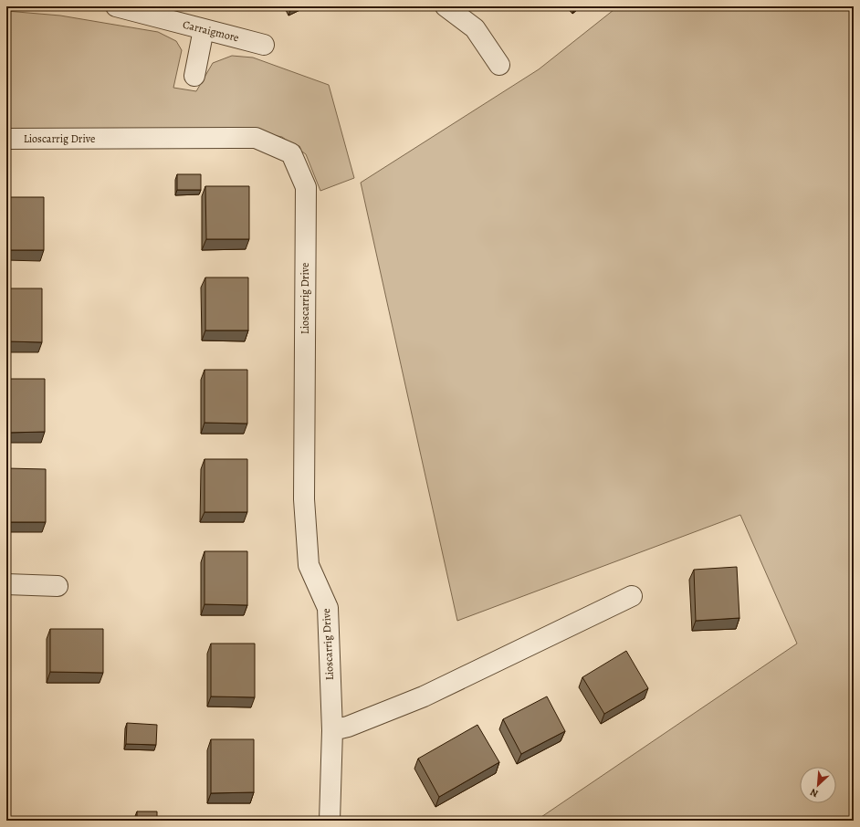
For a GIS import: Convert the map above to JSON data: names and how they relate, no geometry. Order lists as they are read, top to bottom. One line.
{"streets":{"street":["Carraigmore","Lioscarrig Drive"]},"north":"bottom left"}
